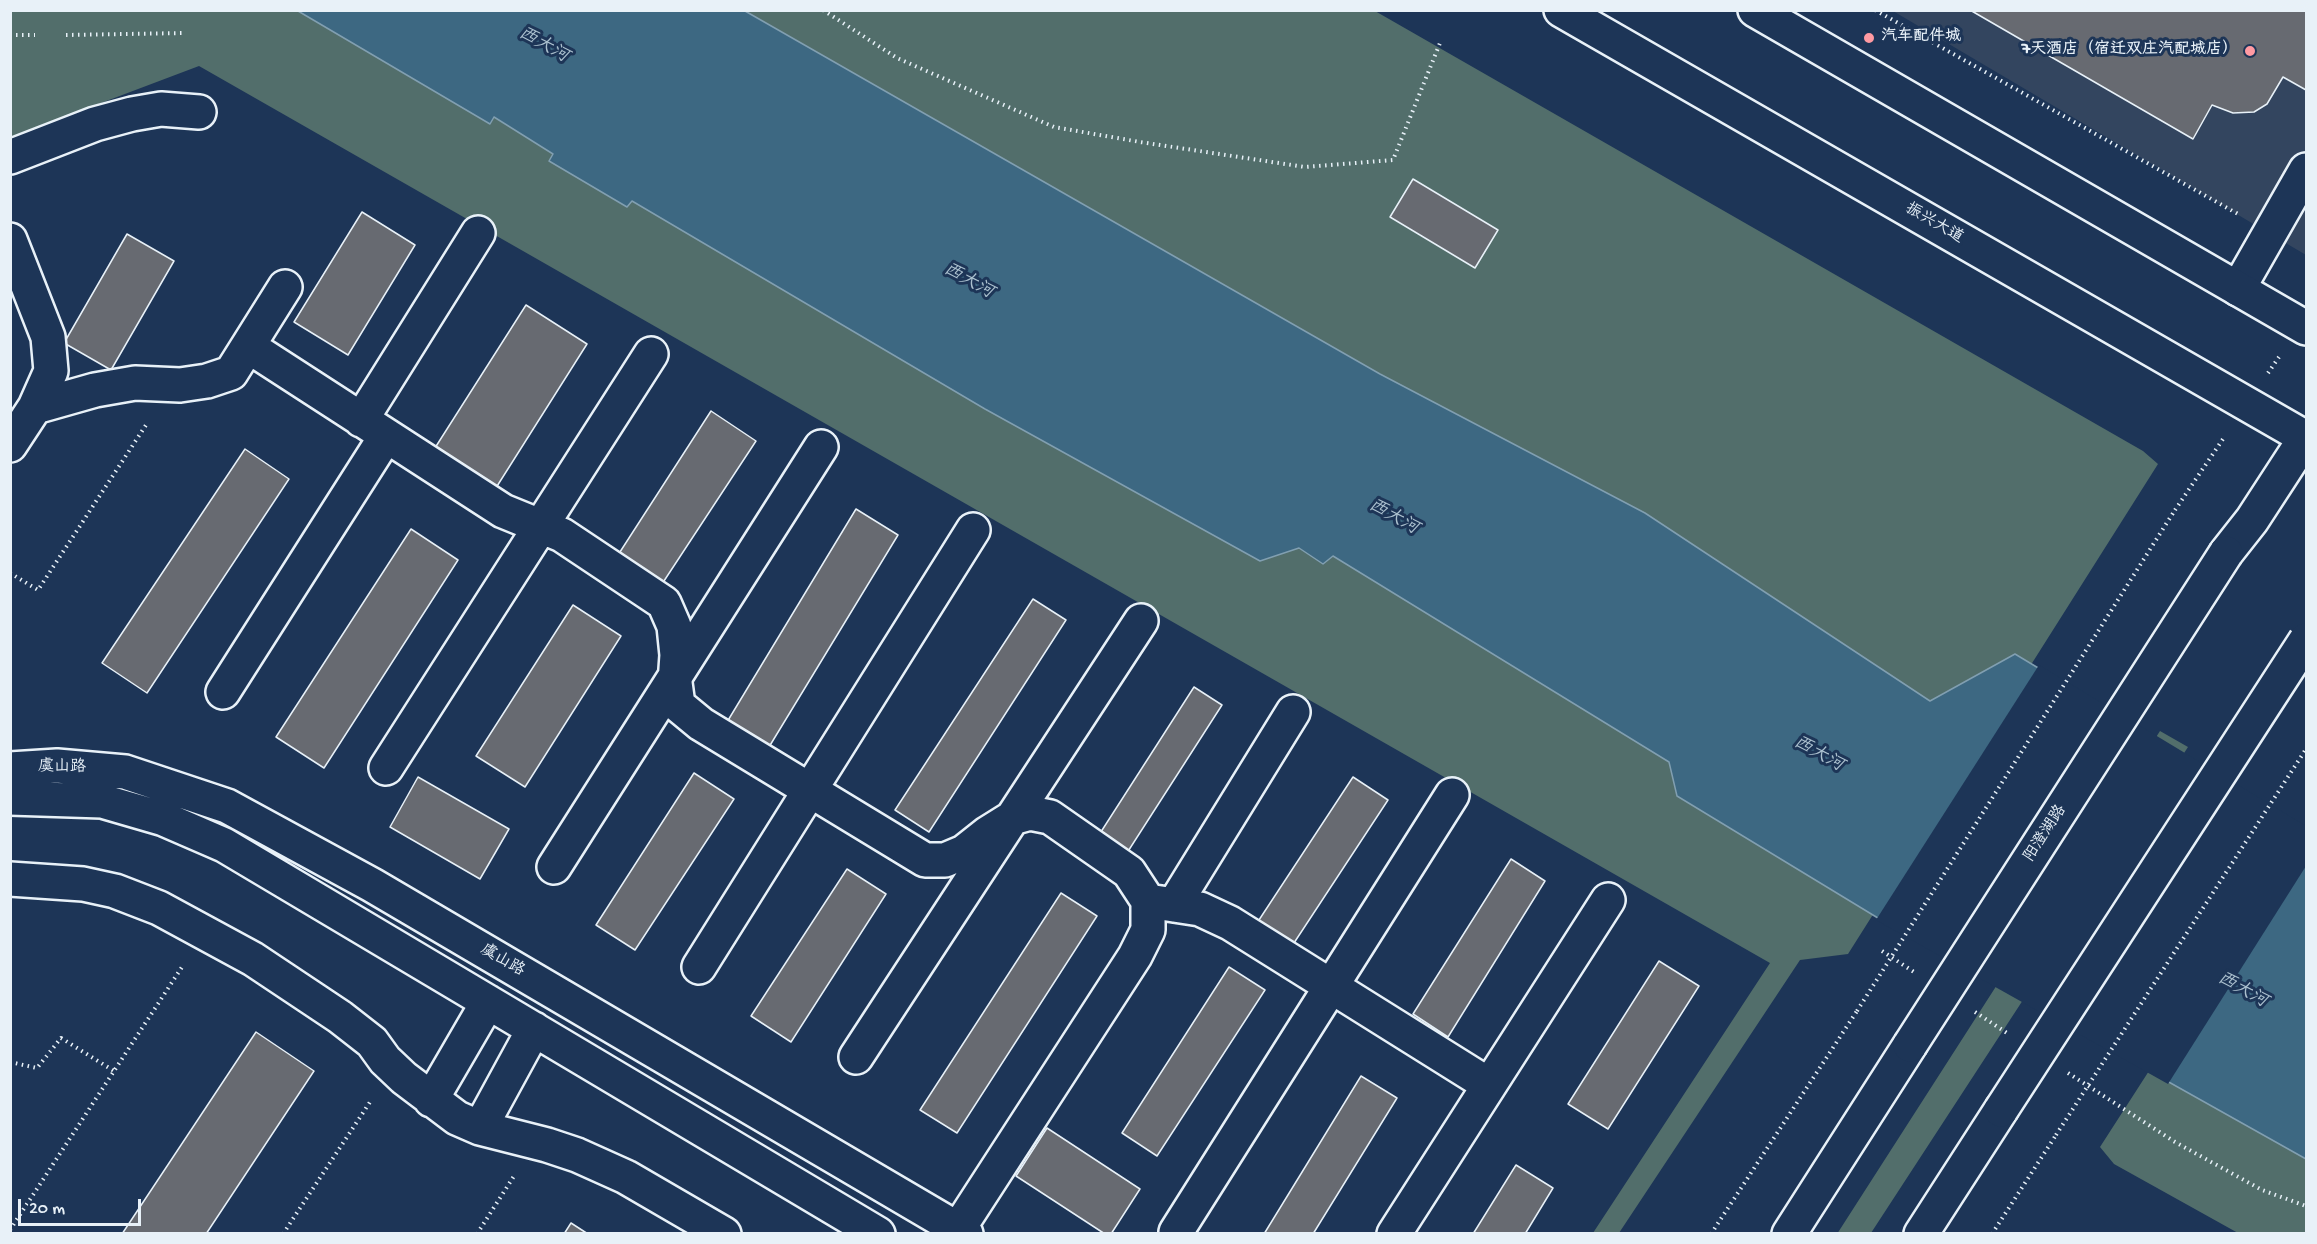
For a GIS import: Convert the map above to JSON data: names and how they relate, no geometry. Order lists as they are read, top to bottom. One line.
{"streets":{"main road":["振兴大道","虞山路","阳澄湖路"]},"crossings":[["振兴大道","阳澄湖路"]],"water":["西大河"],"places":["汽车配件城","7天酒店（宿迁双庄汽配城店）"],"scale_bar":"20 m"}
